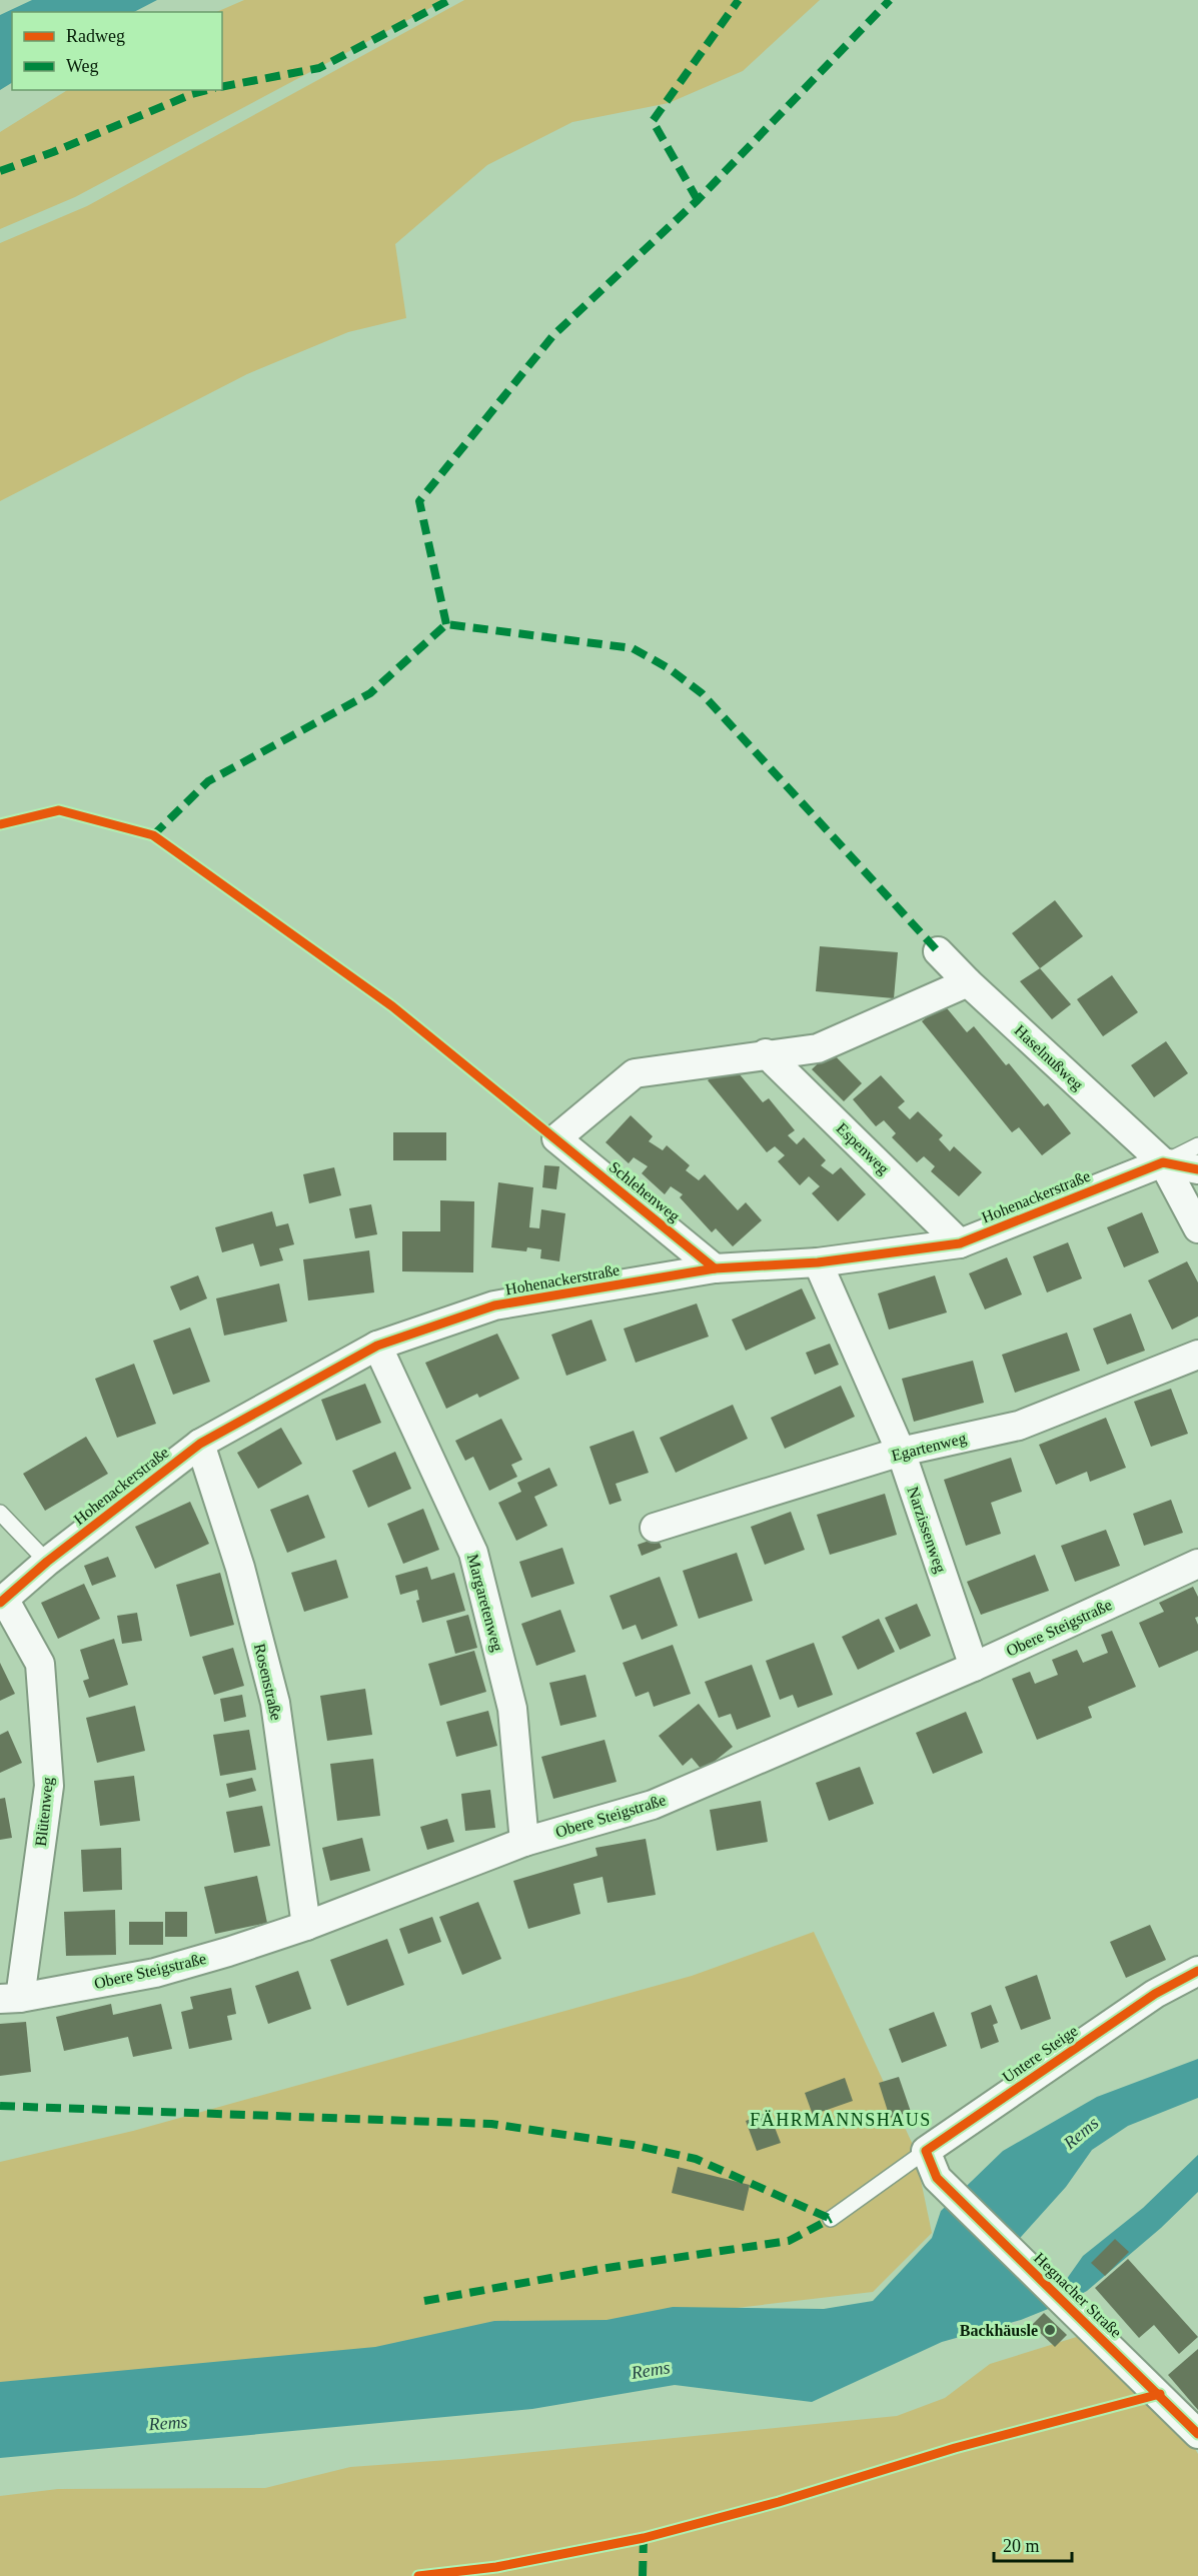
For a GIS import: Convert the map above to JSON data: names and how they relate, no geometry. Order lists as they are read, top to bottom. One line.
{"streets":{"street":["Haselnußweg","Espenweg","Schlehenweg","Hohenackerstraße","Egartenweg","Narzissenweg","Margaretenweg","Obere Steigstraße","Rosenstraße","Blütenweg","Untere Steige","Hegnacher Straße"]},"crossings":[["Haselnußweg","Schlehenweg"],["Haselnußweg","Hohenackerstraße"],["Espenweg","Schlehenweg"],["Espenweg","Hohenackerstraße"],["Schlehenweg","Hohenackerstraße"],["Hohenackerstraße","Narzissenweg"],["Hohenackerstraße","Margaretenweg"],["Hohenackerstraße","Rosenstraße"],["Hohenackerstraße","Blütenweg"],["Egartenweg","Narzissenweg"],["Narzissenweg","Obere Steigstraße"],["Margaretenweg","Obere Steigstraße"],["Obere Steigstraße","Rosenstraße"],["Obere Steigstraße","Blütenweg"],["Untere Steige","Hegnacher Straße"]],"districts":["FÄHRMANNSHAUS"],"water":["Rems"],"places":["Backhäusle"],"legend":["Radweg","Weg"],"scale_bar":"20 m"}
